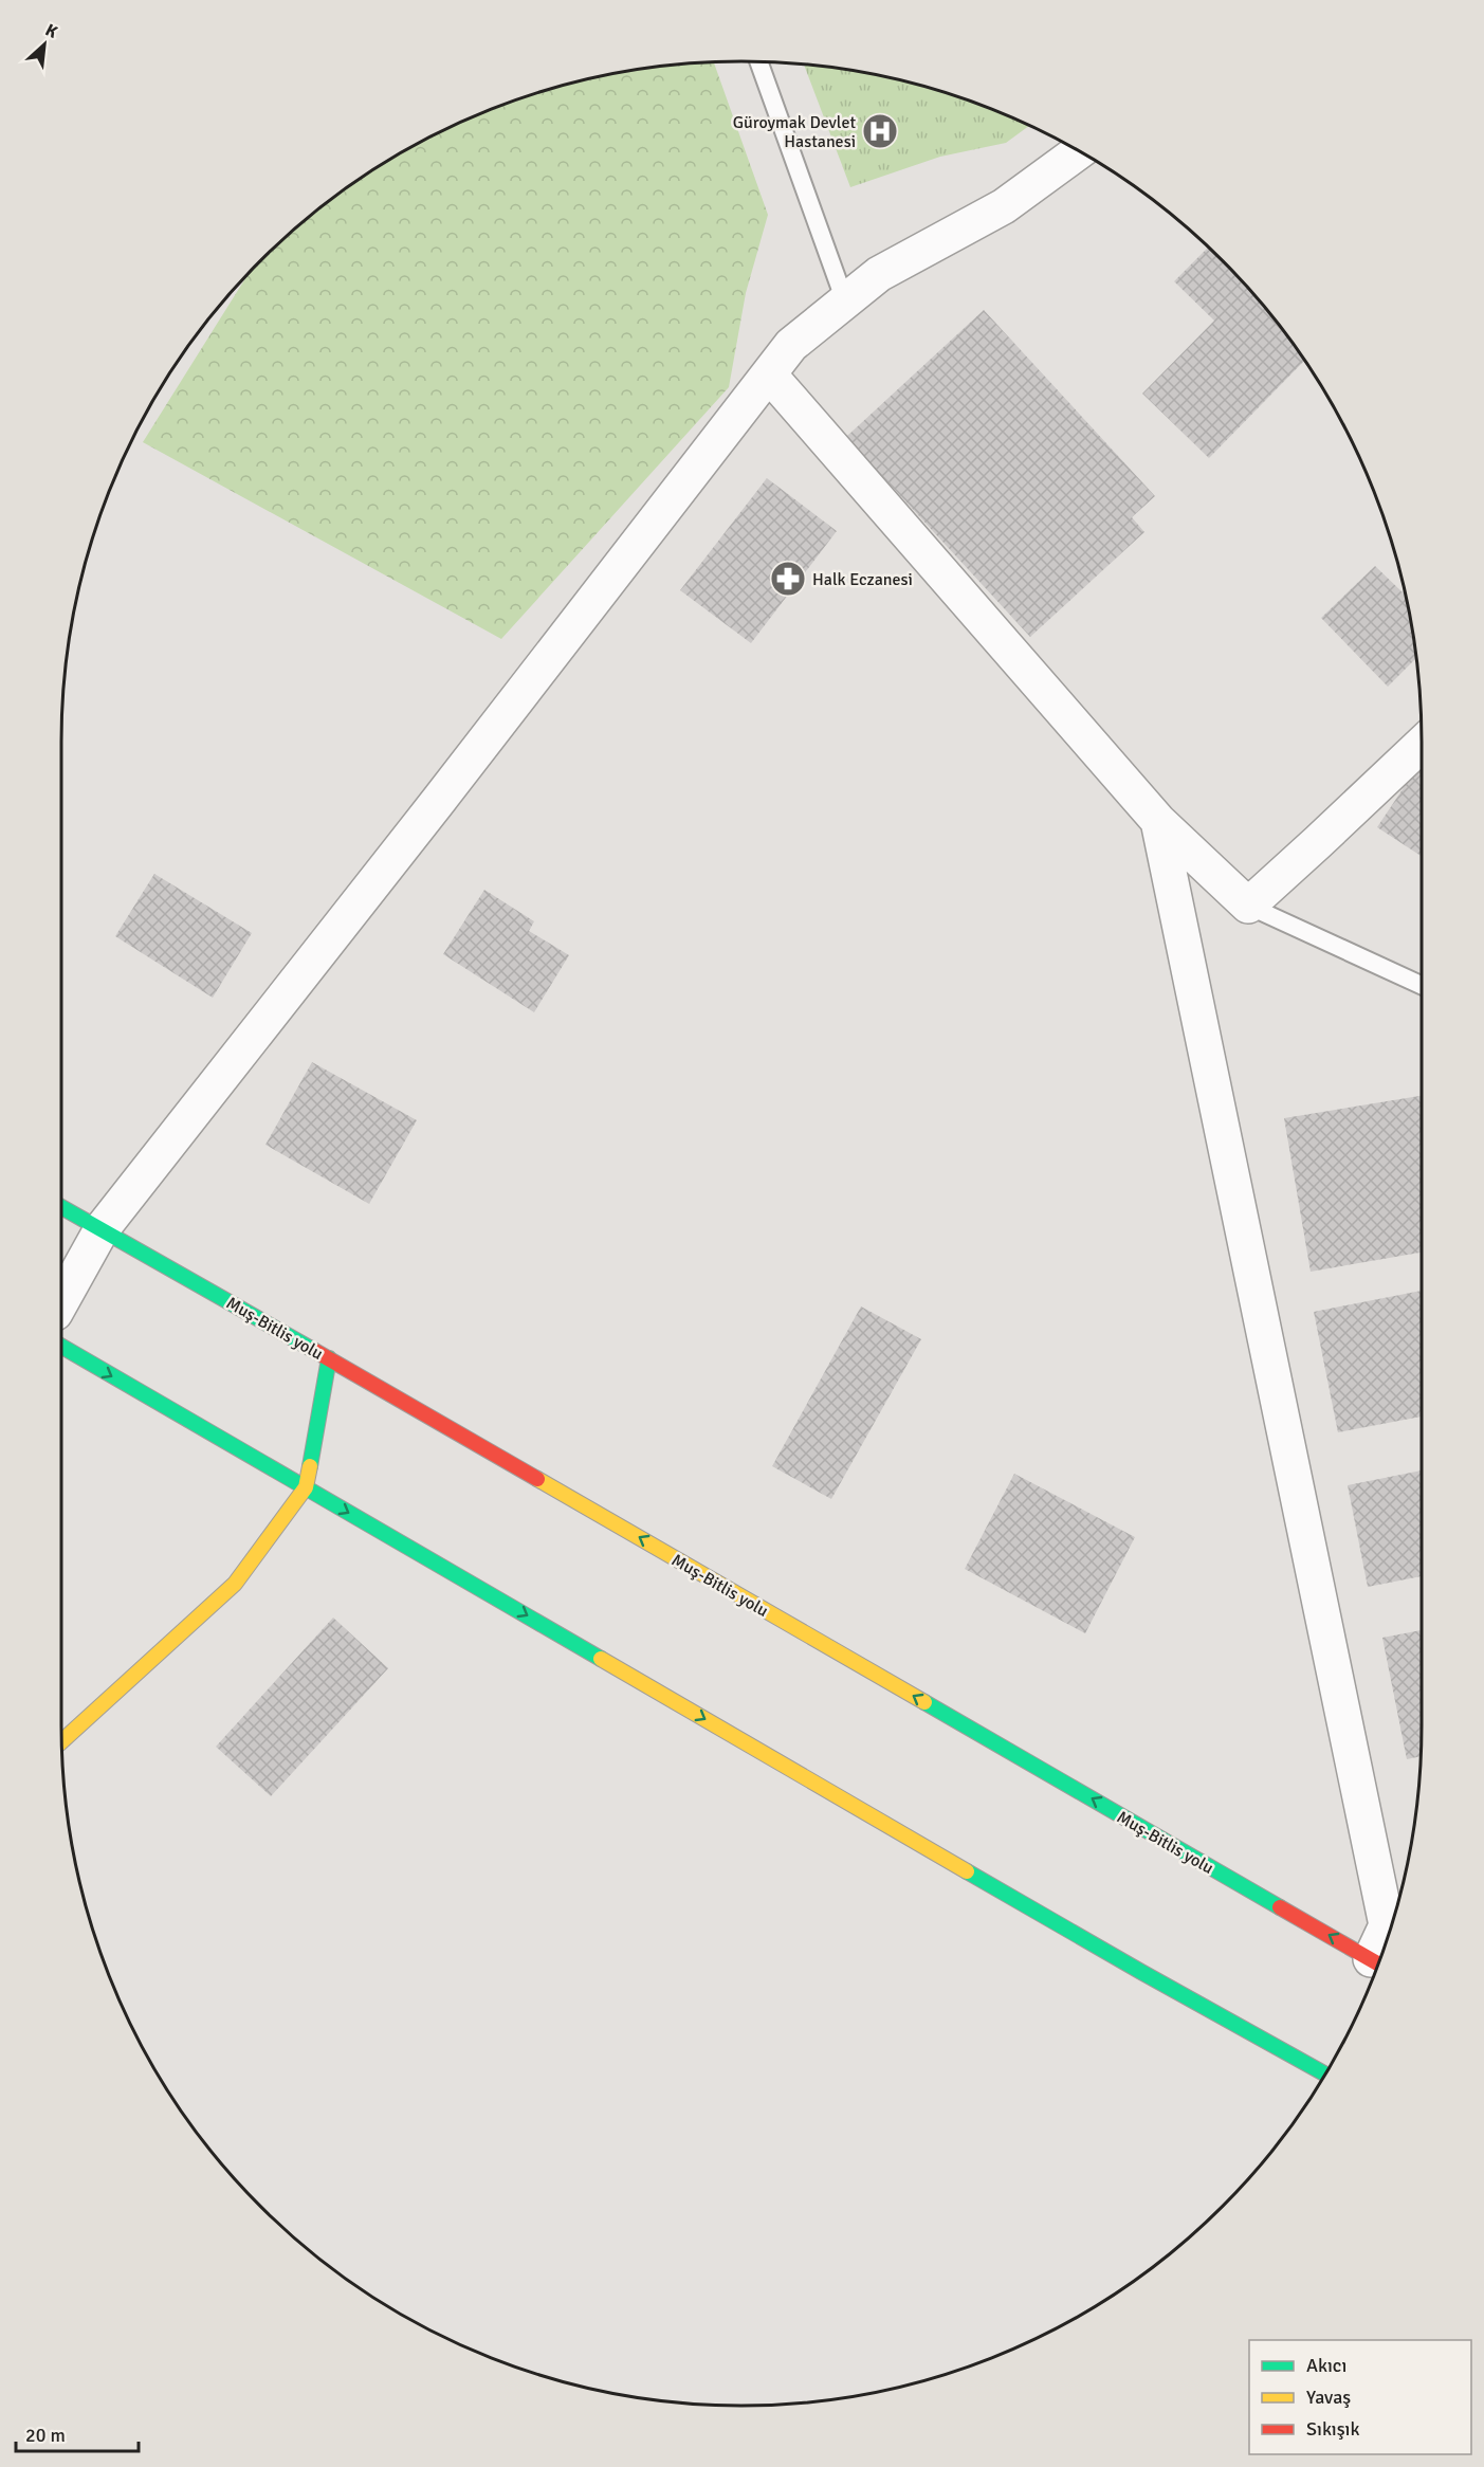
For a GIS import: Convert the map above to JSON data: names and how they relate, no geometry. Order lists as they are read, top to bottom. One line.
{"streets":{"main road":["Muş-Bitlis yolu"]},"places":{"hospital":["Güroymak Devlet Hastanesi"],"pharmacy":["Halk Eczanesi"]},"legend":["Akıcı","Yavaş","Sıkışık"],"scale_bar":"20 m","north":"top right"}
